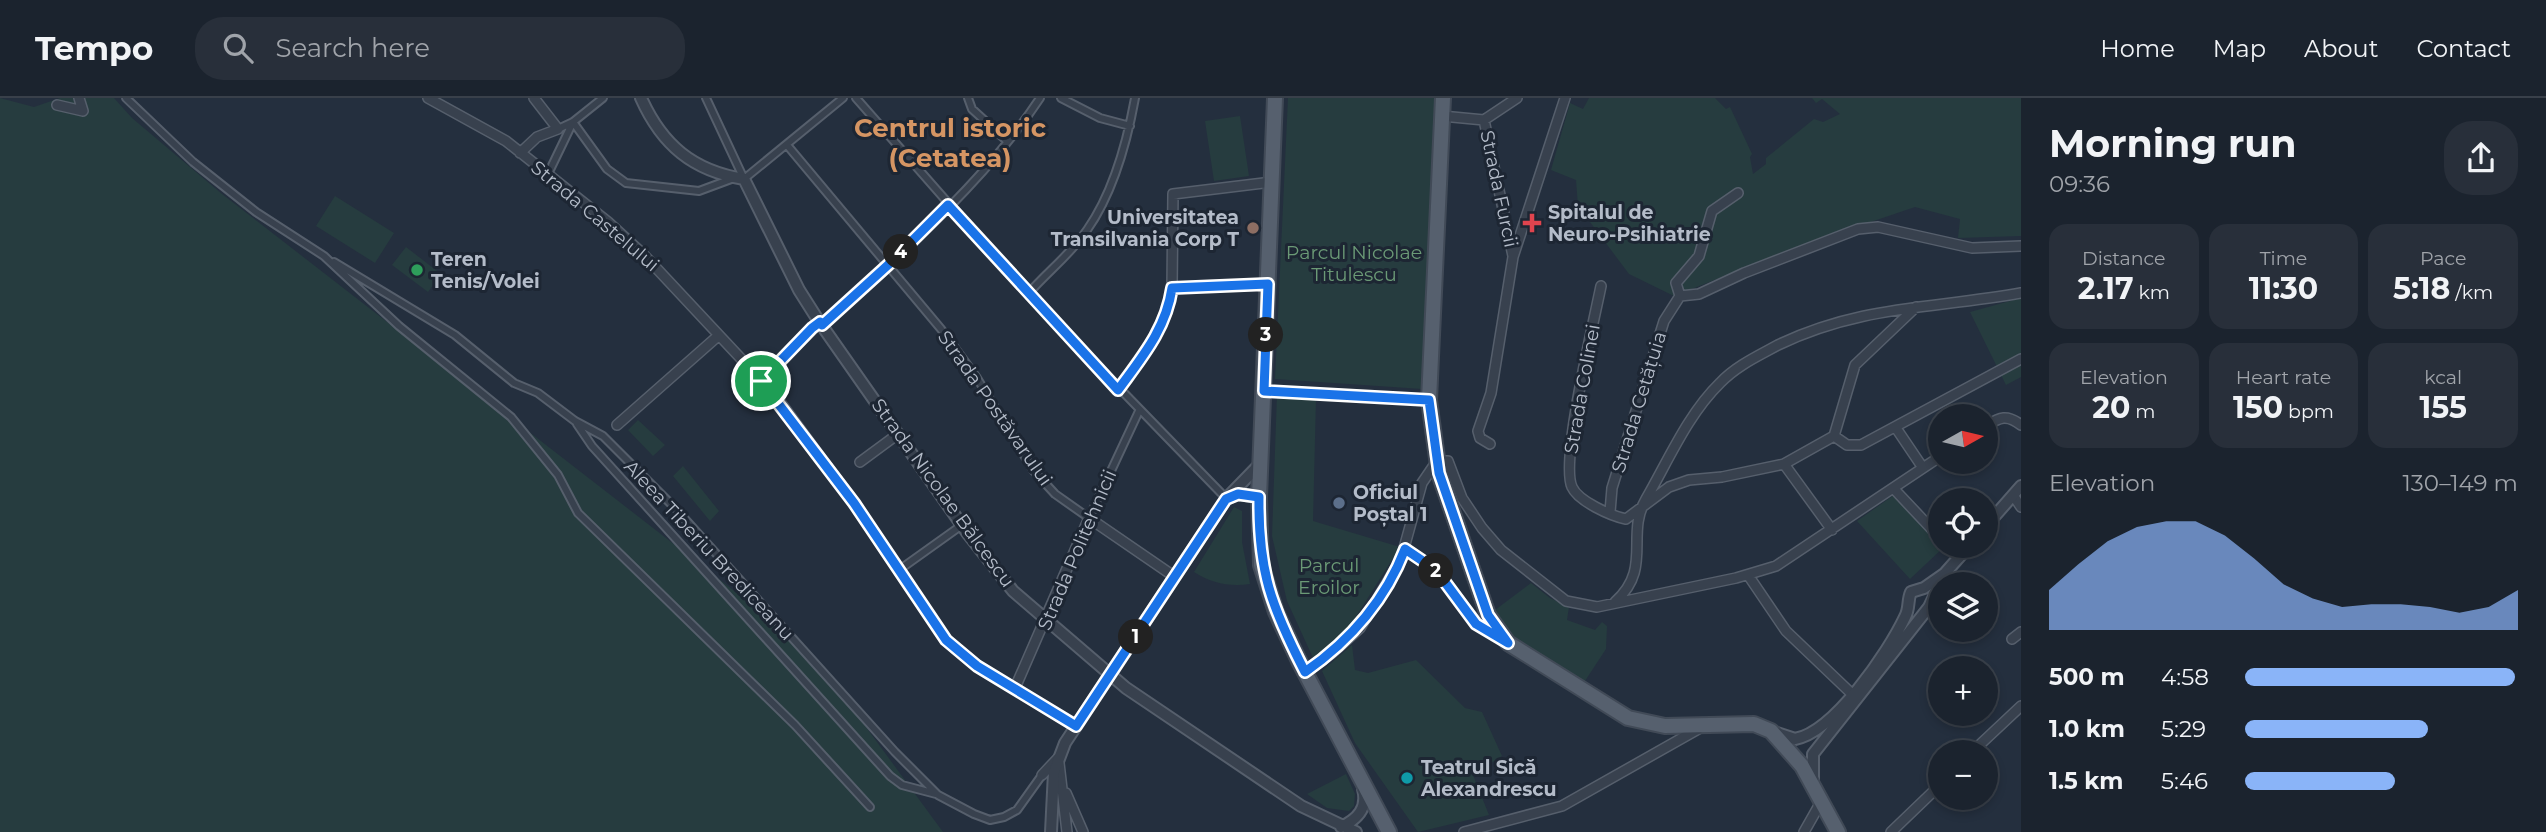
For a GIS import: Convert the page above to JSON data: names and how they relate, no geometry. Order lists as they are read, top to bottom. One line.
{"streets":{"street":["Strada Furcii","Strada Castelului","Strada Colinei","Strada Cetățuia","Strada Postăvarului","Strada Nicolae Bălcescu","Aleea Tiberiu Brediceanu","Strada Politehnicii"]},"crossings":[["Strada Castelului","Strada Politehnicii"],["Strada Colinei","Strada Cetățuia"],["Strada Postăvarului","Strada Politehnicii"],["Strada Nicolae Bălcescu","Strada Politehnicii"]],"districts":["Centrul istoric (Cetatea)"],"parks":["Parcul Nicolae Titulescu","Parcul Eroilor"],"places":{"health":["Spitalul de Neuro-Psihiatrie"],"other":["Universitatea Transilvania Corp T","Teren Tenis/Volei","Oficiul Poștal 1","Teatrul Sică Alexandrescu"]},"north":"right","page":{"header":"Tempo","search":"Search here","nav":["Home","Map","About","Contact"],"heading":["Morning run","09:36"],"stats":[["Distance","2.17 km"],["Time","11:30"],["Pace","5:18 /km"],["Elevation","20 m"],["Heart rate","150 bpm"],["kcal","155"]],"pins":["4","3","2","1"],"map_buttons":["+","−"],"chart":["Elevation","130–149 m"],"list":[{"name":"500 m","note":"4:58"},{"name":"1.0 km","note":"5:29"},{"name":"1.5 km","note":"5:46"}]}}
